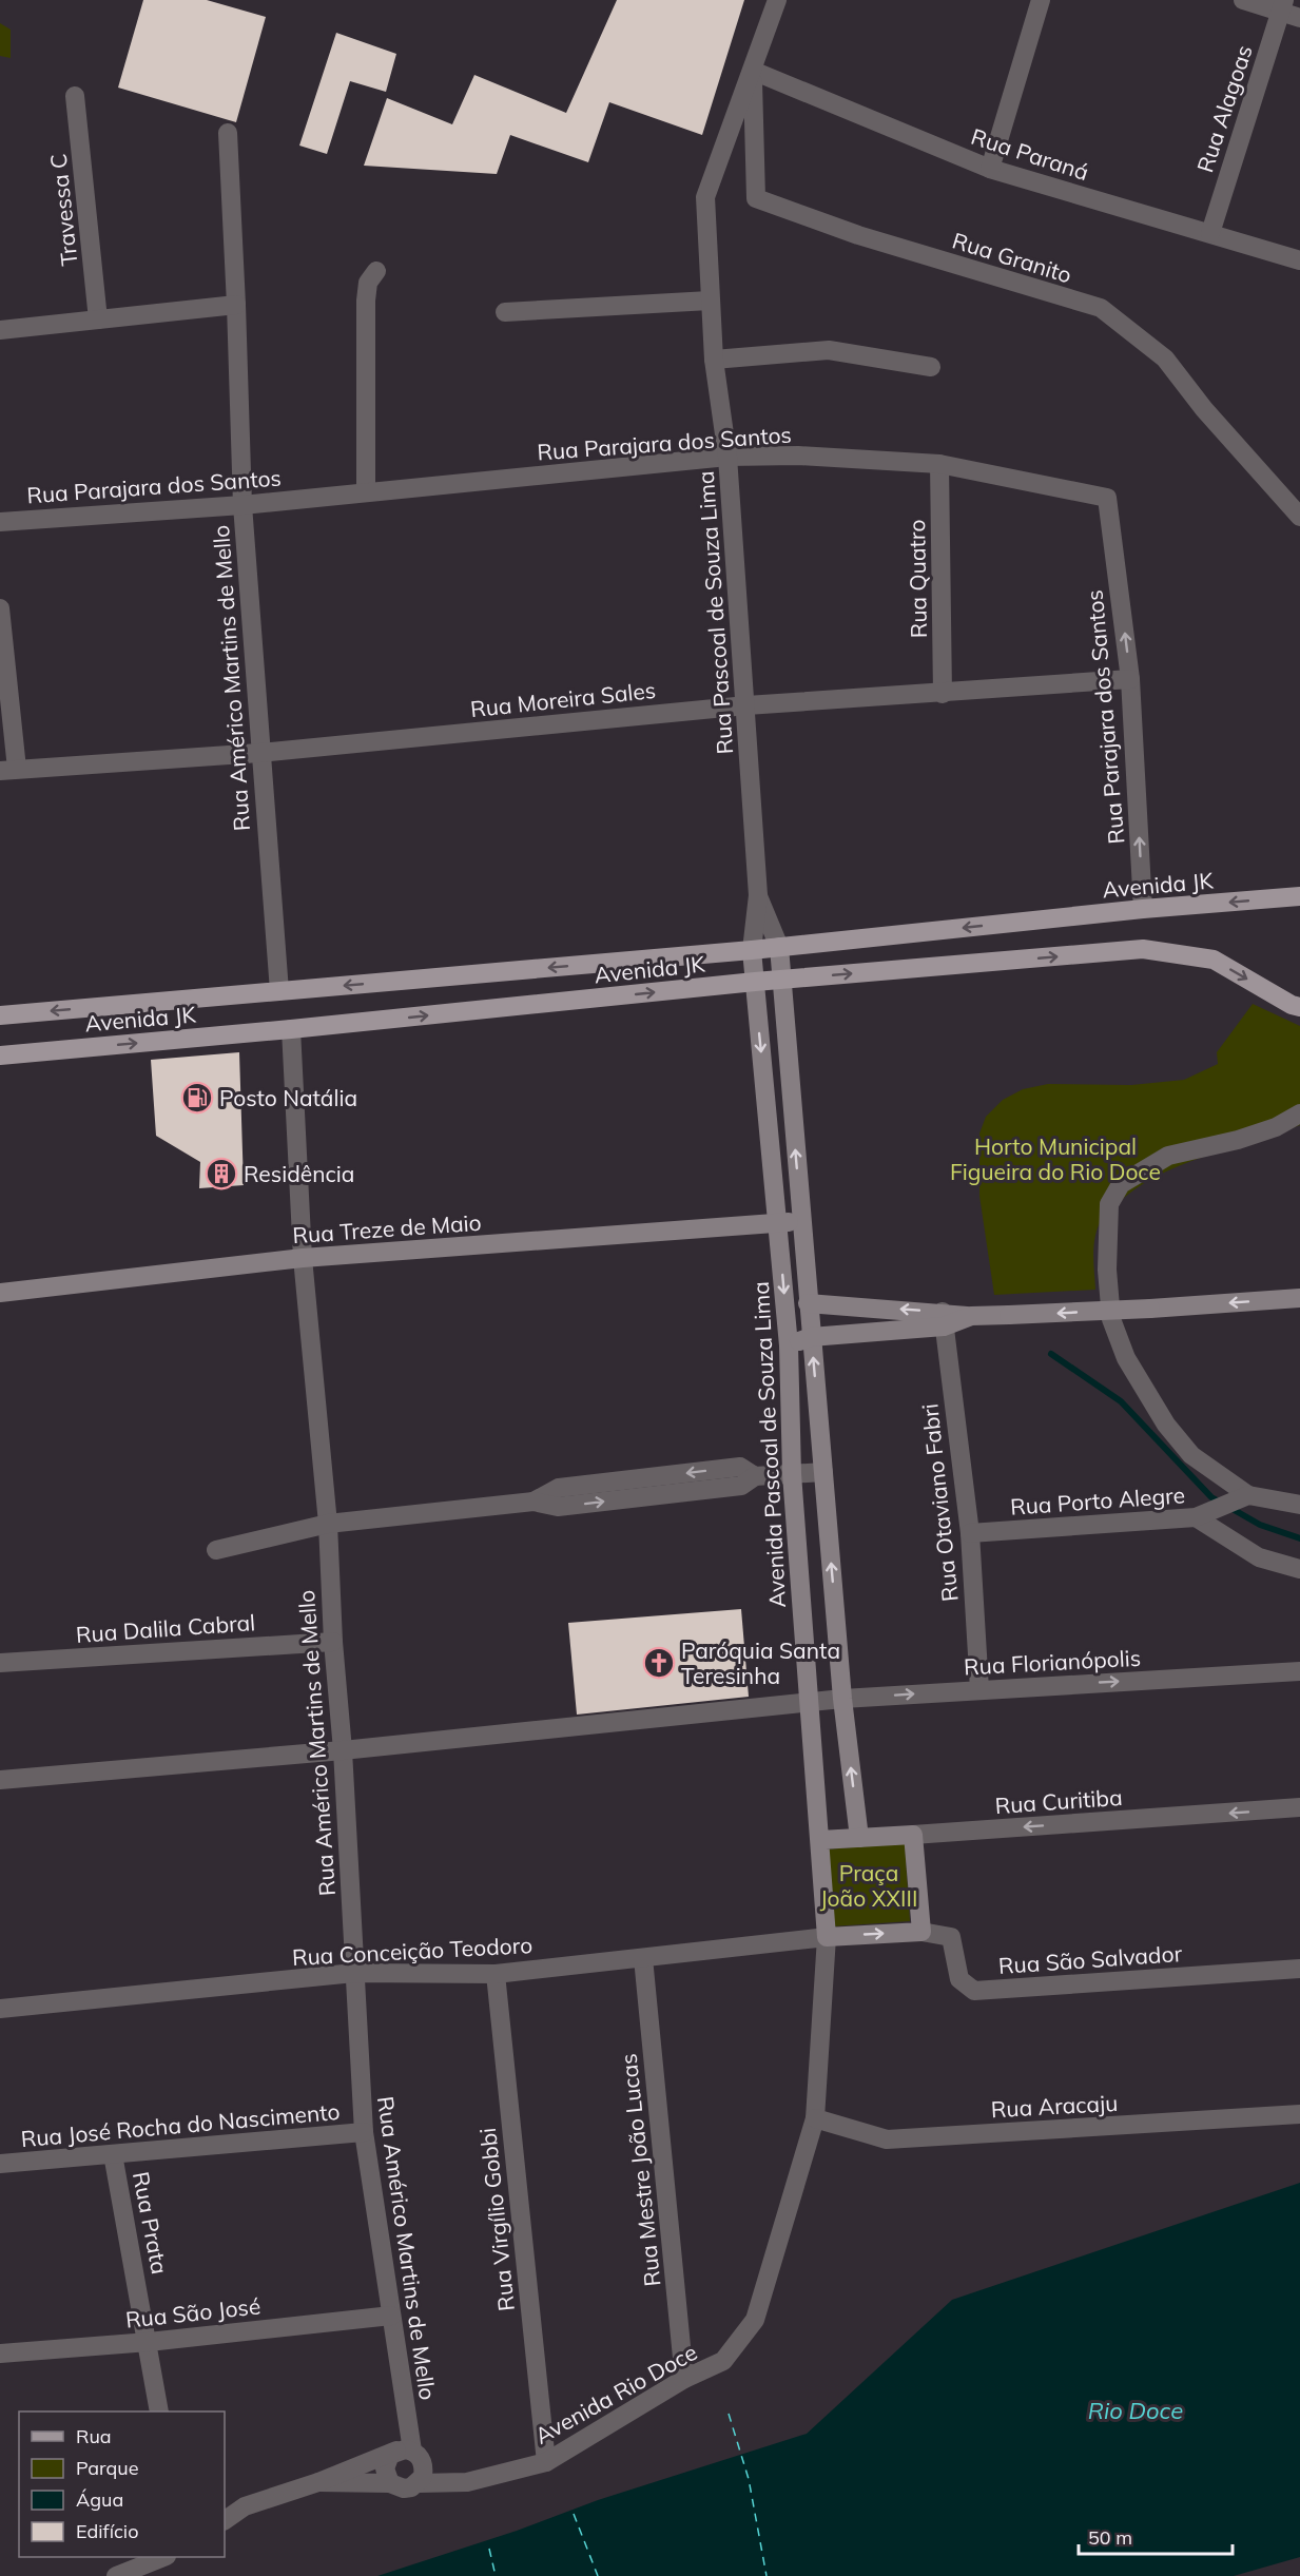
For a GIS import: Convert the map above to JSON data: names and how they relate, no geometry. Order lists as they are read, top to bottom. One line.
{"streets":{"main road":["Avenida JK"],"street":["Rua Alagoas","Rua Paraná","Travessa C","Rua Granito","Rua Parajara dos Santos","Rua Quatro","Rua Pascoal de Souza Lima","Rua Américo Martins de Mello","Rua Moreira Sales","Rua Treze de Maio","Avenida Pascoal de Souza Lima","Rua Porto Alegre","Rua Otaviano Fabri","Rua Dalila Cabral","Rua Florianópolis","Rua Curitiba","Rua Conceição Teodoro","Rua São Salvador","Rua Aracaju","Rua José Rocha do Nascimento","Rua Mestre João Lucas","Rua Virgílio Gobbi","Rua Prata","Rua São José","Avenida Rio Doce"]},"crossings":[["Rua Alagoas","Rua Paraná"],["Rua Paraná","Rua Granito"],["Rua Paraná","Rua Pascoal de Souza Lima"],["Rua Granito","Rua Pascoal de Souza Lima"],["Rua Parajara dos Santos","Rua Quatro"],["Rua Parajara dos Santos","Rua Pascoal de Souza Lima"],["Rua Parajara dos Santos","Rua Américo Martins de Mello"],["Rua Parajara dos Santos","Rua Moreira Sales"],["Rua Parajara dos Santos","Avenida JK"],["Rua Quatro","Rua Moreira Sales"],["Rua Pascoal de Souza Lima","Rua Moreira Sales"],["Rua Pascoal de Souza Lima","Avenida JK"],["Rua Pascoal de Souza Lima","Avenida Pascoal de Souza Lima"],["Rua Américo Martins de Mello","Rua Moreira Sales"],["Rua Américo Martins de Mello","Avenida JK"],["Rua Américo Martins de Mello","Rua Treze de Maio"],["Rua Américo Martins de Mello","Rua Dalila Cabral"],["Rua Américo Martins de Mello","Rua Florianópolis"],["Rua Américo Martins de Mello","Rua Conceição Teodoro"],["Rua Américo Martins de Mello","Rua José Rocha do Nascimento"],["Rua Américo Martins de Mello","Rua São José"],["Rua Américo Martins de Mello","Avenida Rio Doce"],["Avenida JK","Avenida Pascoal de Souza Lima"],["Rua Treze de Maio","Avenida Pascoal de Souza Lima"],["Avenida Pascoal de Souza Lima","Rua Florianópolis"],["Avenida Pascoal de Souza Lima","Rua Curitiba"],["Avenida Pascoal de Souza Lima","Rua Conceição Teodoro"],["Rua Porto Alegre","Rua Otaviano Fabri"],["Rua Otaviano Fabri","Rua Florianópolis"],["Rua Conceição Teodoro","Rua Mestre João Lucas"],["Rua Conceição Teodoro","Rua Virgílio Gobbi"],["Rua Aracaju","Avenida Rio Doce"],["Rua José Rocha do Nascimento","Rua Prata"],["Rua Mestre João Lucas","Avenida Rio Doce"],["Rua Virgílio Gobbi","Avenida Rio Doce"],["Rua Prata","Rua São José"]],"one_way":["Rua Florianópolis","Rua Curitiba"],"water":["Rio Doce"],"parks":["Horto Municipal Figueira do Rio Doce","Praça João XXIII"],"places":{"fuel station":["Posto Natália"],"building":["Residência"],"church":["Paróquia Santa Teresinha"]},"legend":["Rua","Parque","Água","Edifício"],"scale_bar":"50 m"}
